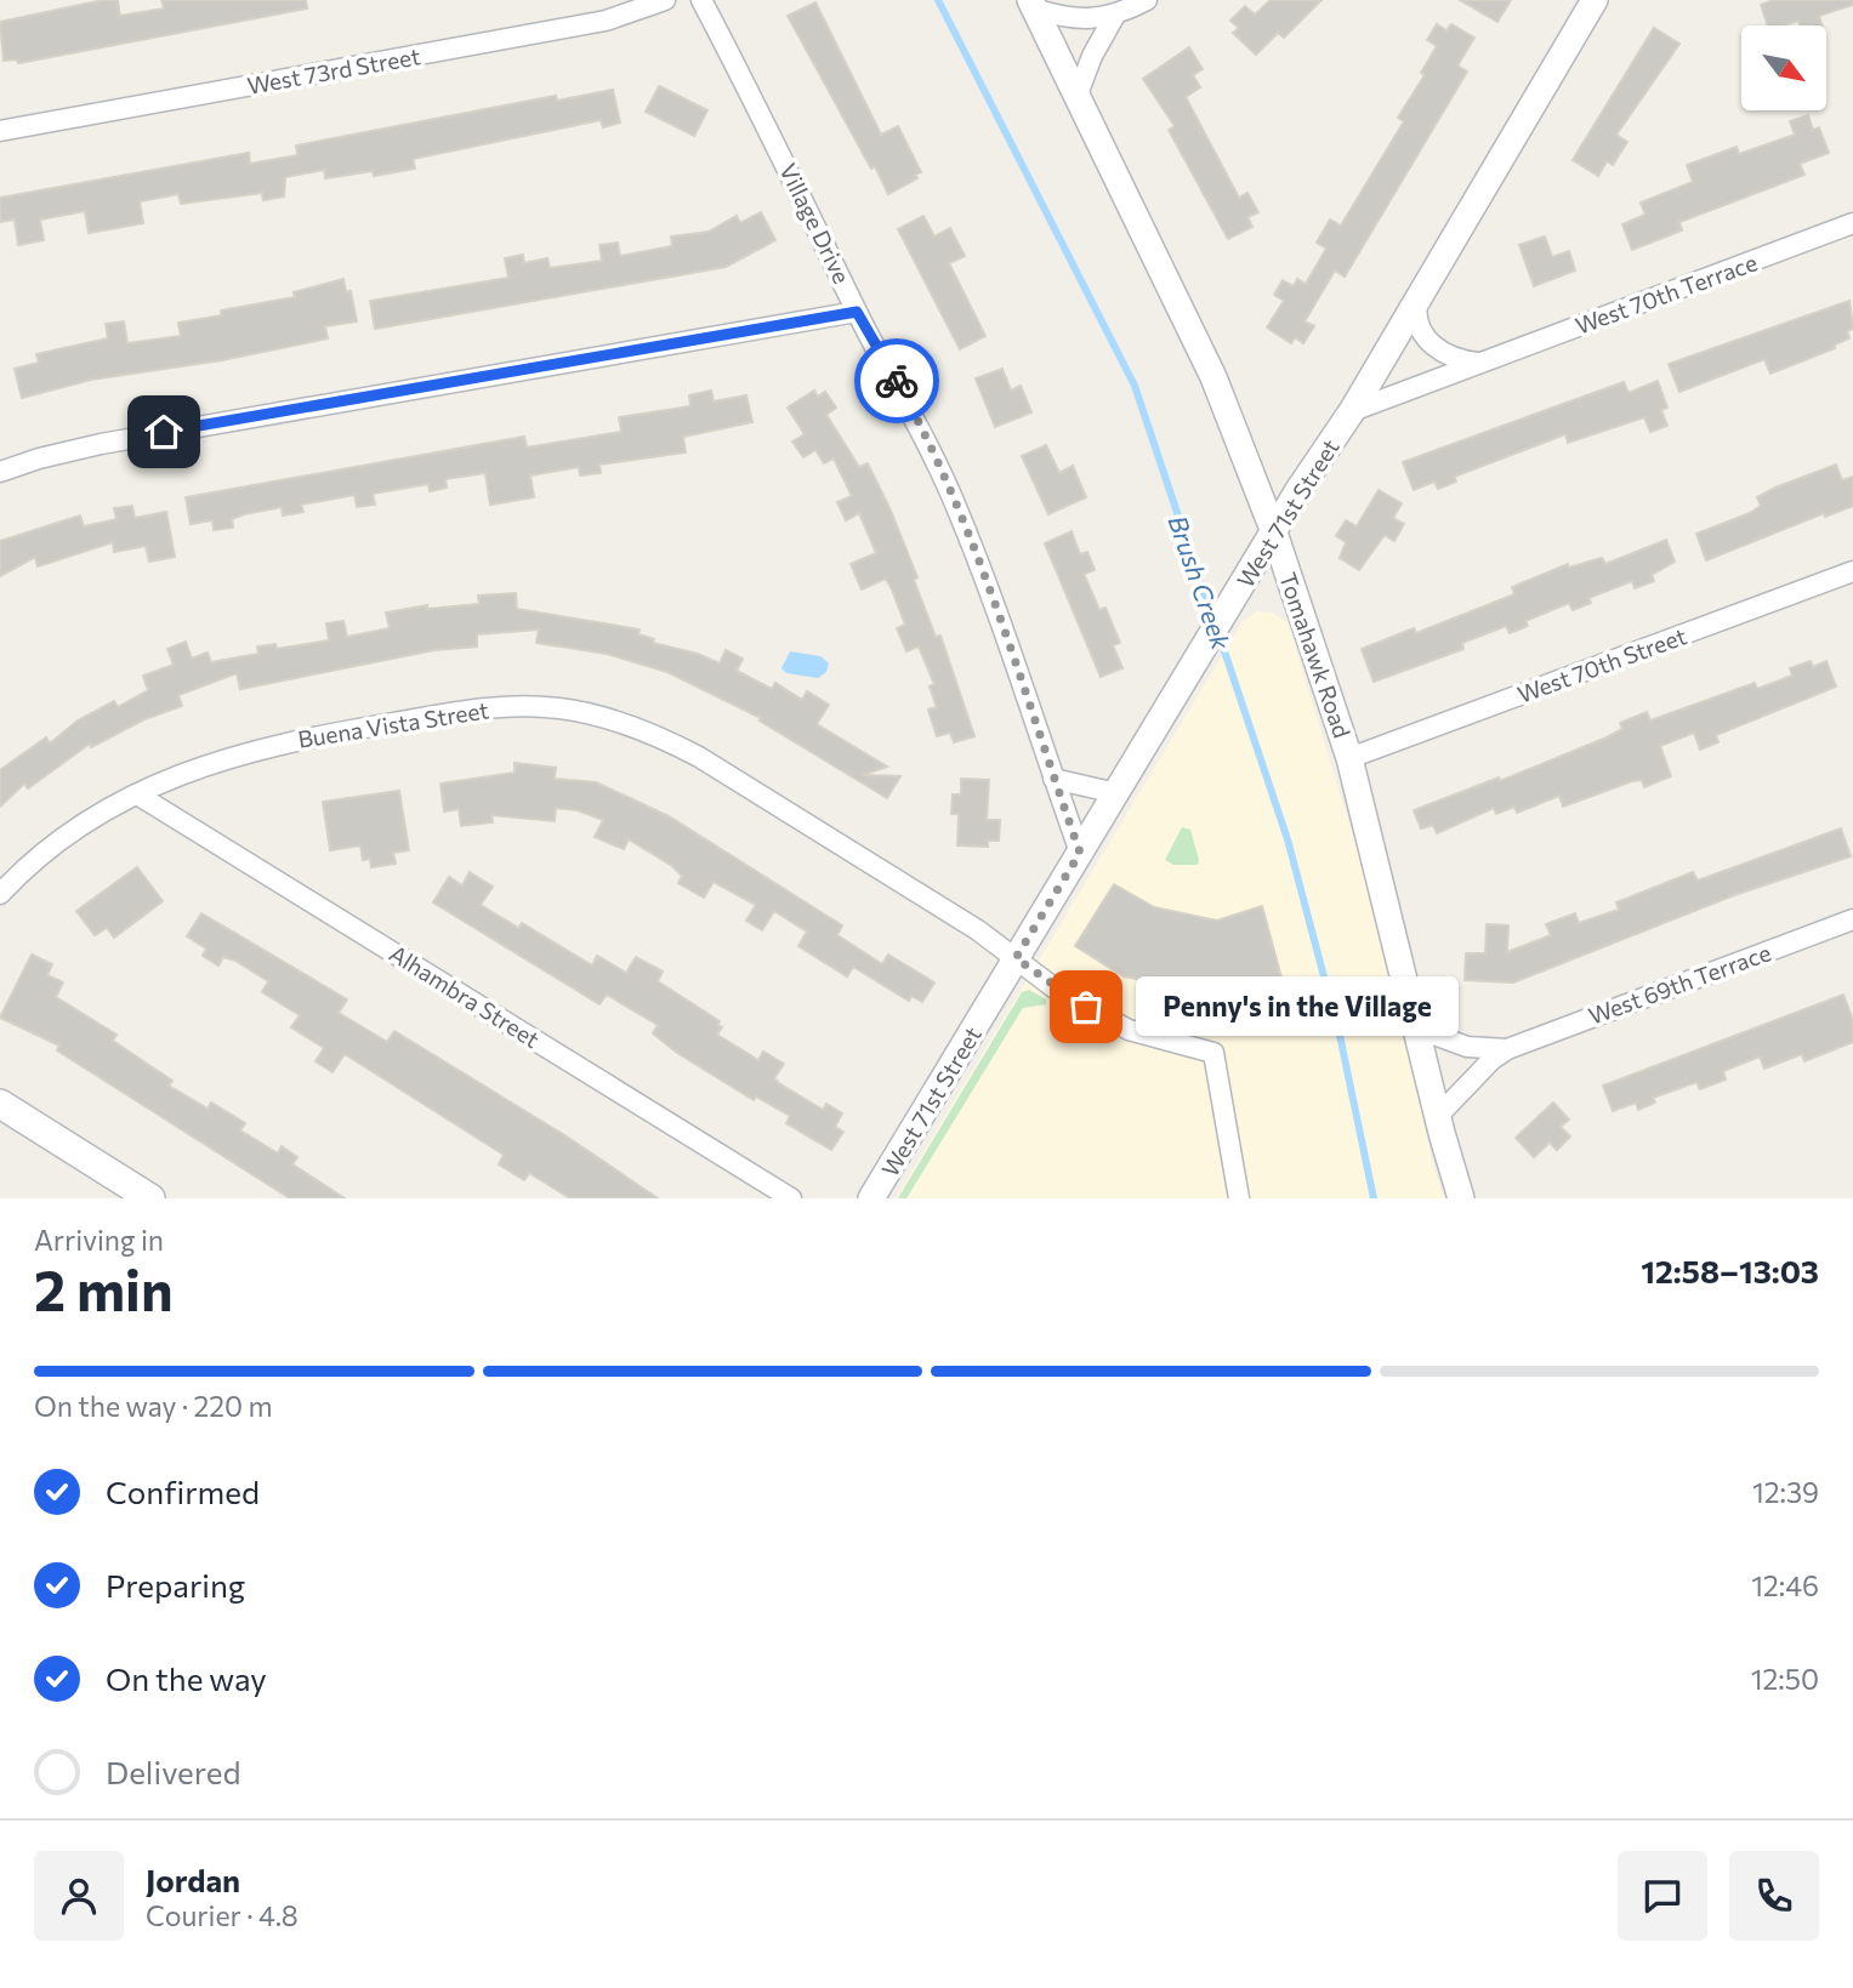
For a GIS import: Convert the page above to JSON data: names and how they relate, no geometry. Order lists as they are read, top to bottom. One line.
{"streets":{"street":["West 73rd Street","Village Drive","West 70th Terrace","West 71st Street","Tomahawk Road","West 70th Street","Buena Vista Street","West 69th Terrace","Alhambra Street"]},"crossings":[["Village Drive","West 71st Street"],["West 70th Terrace","West 71st Street"],["West 71st Street","Tomahawk Road"],["West 71st Street","Buena Vista Street"],["Tomahawk Road","West 70th Street"],["Tomahawk Road","West 69th Terrace"],["Buena Vista Street","Alhambra Street"]],"water":["Brush Creek"],"places":["Penny's in the Village"],"north":"bottom right","page":{"bubble":"Penny's in the Village","heading":["2 min","Arriving in","12:58–13:03"],"panel":["Jordan","Courier · 4.8"],"bar":"On the way · 220 m","list":[["Confirmed","12:39"],["Preparing","12:46"],["On the way","12:50"],"Delivered"]}}
